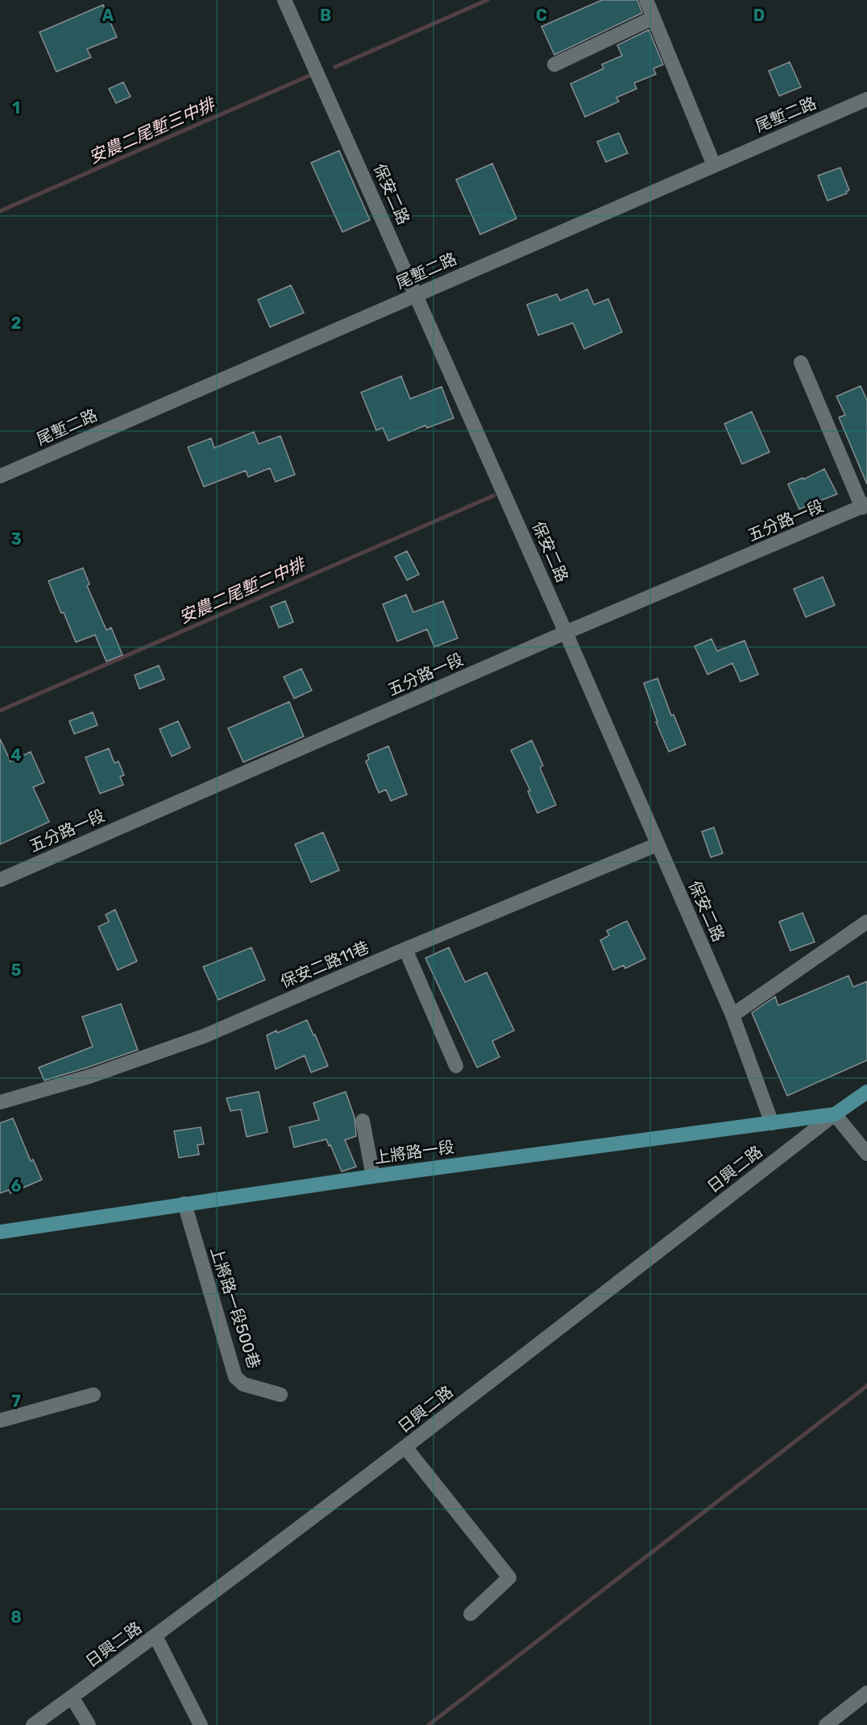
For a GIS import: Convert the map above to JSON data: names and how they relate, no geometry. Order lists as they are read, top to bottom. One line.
{"streets":{"main road":["上將路一段"],"street":["尾塹二路","保安二路","五分路一段","保安二路11巷","日興二路","上將路一段500巷"]},"crossings":[["尾塹二路","保安二路"],["保安二路","五分路一段"],["保安二路","保安二路11巷"],["保安二路","上將路一段"],["上將路一段","日興二路"],["上將路一段","上將路一段500巷"]],"water":["安農二尾塹三中排","安農二尾塹二中排"],"grid":{"columns":["A","B","C","D"],"rows":["1","2","3","4","5","6","7","8"]}}
